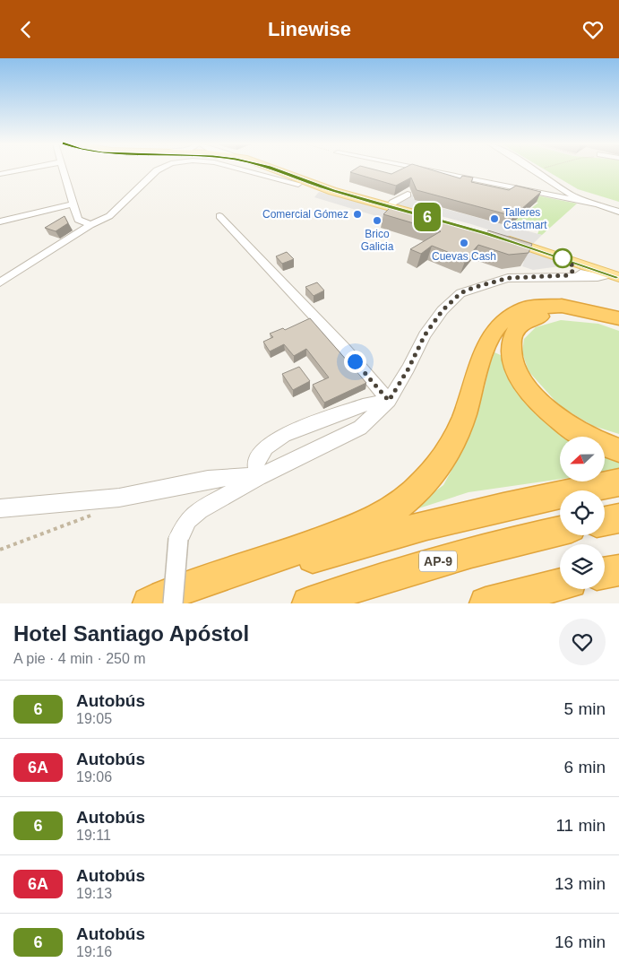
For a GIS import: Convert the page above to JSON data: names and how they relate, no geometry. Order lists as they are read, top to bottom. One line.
{"streets":{"highway":["AP-9"]},"places":["Comercial Gómez","Talleres Castmart","Brico Galicia","Cuevas Cash"],"lines":["bus line 6"],"north":"left","page":{"header":"Linewise","on_map":"6","heading":["Hotel Santiago Apóstol","A pie · 4 min · 250 m"],"list":[{"mark":"6","name":"Autobús","note":"19:05","value":"5 min"},{"mark":"6A","name":"Autobús","note":"19:06","value":"6 min"},{"mark":"6","name":"Autobús","note":"19:11","value":"11 min"},{"mark":"6A","name":"Autobús","note":"19:13","value":"13 min"},{"mark":"6","name":"Autobús","note":"19:16","value":"16 min"}]}}
